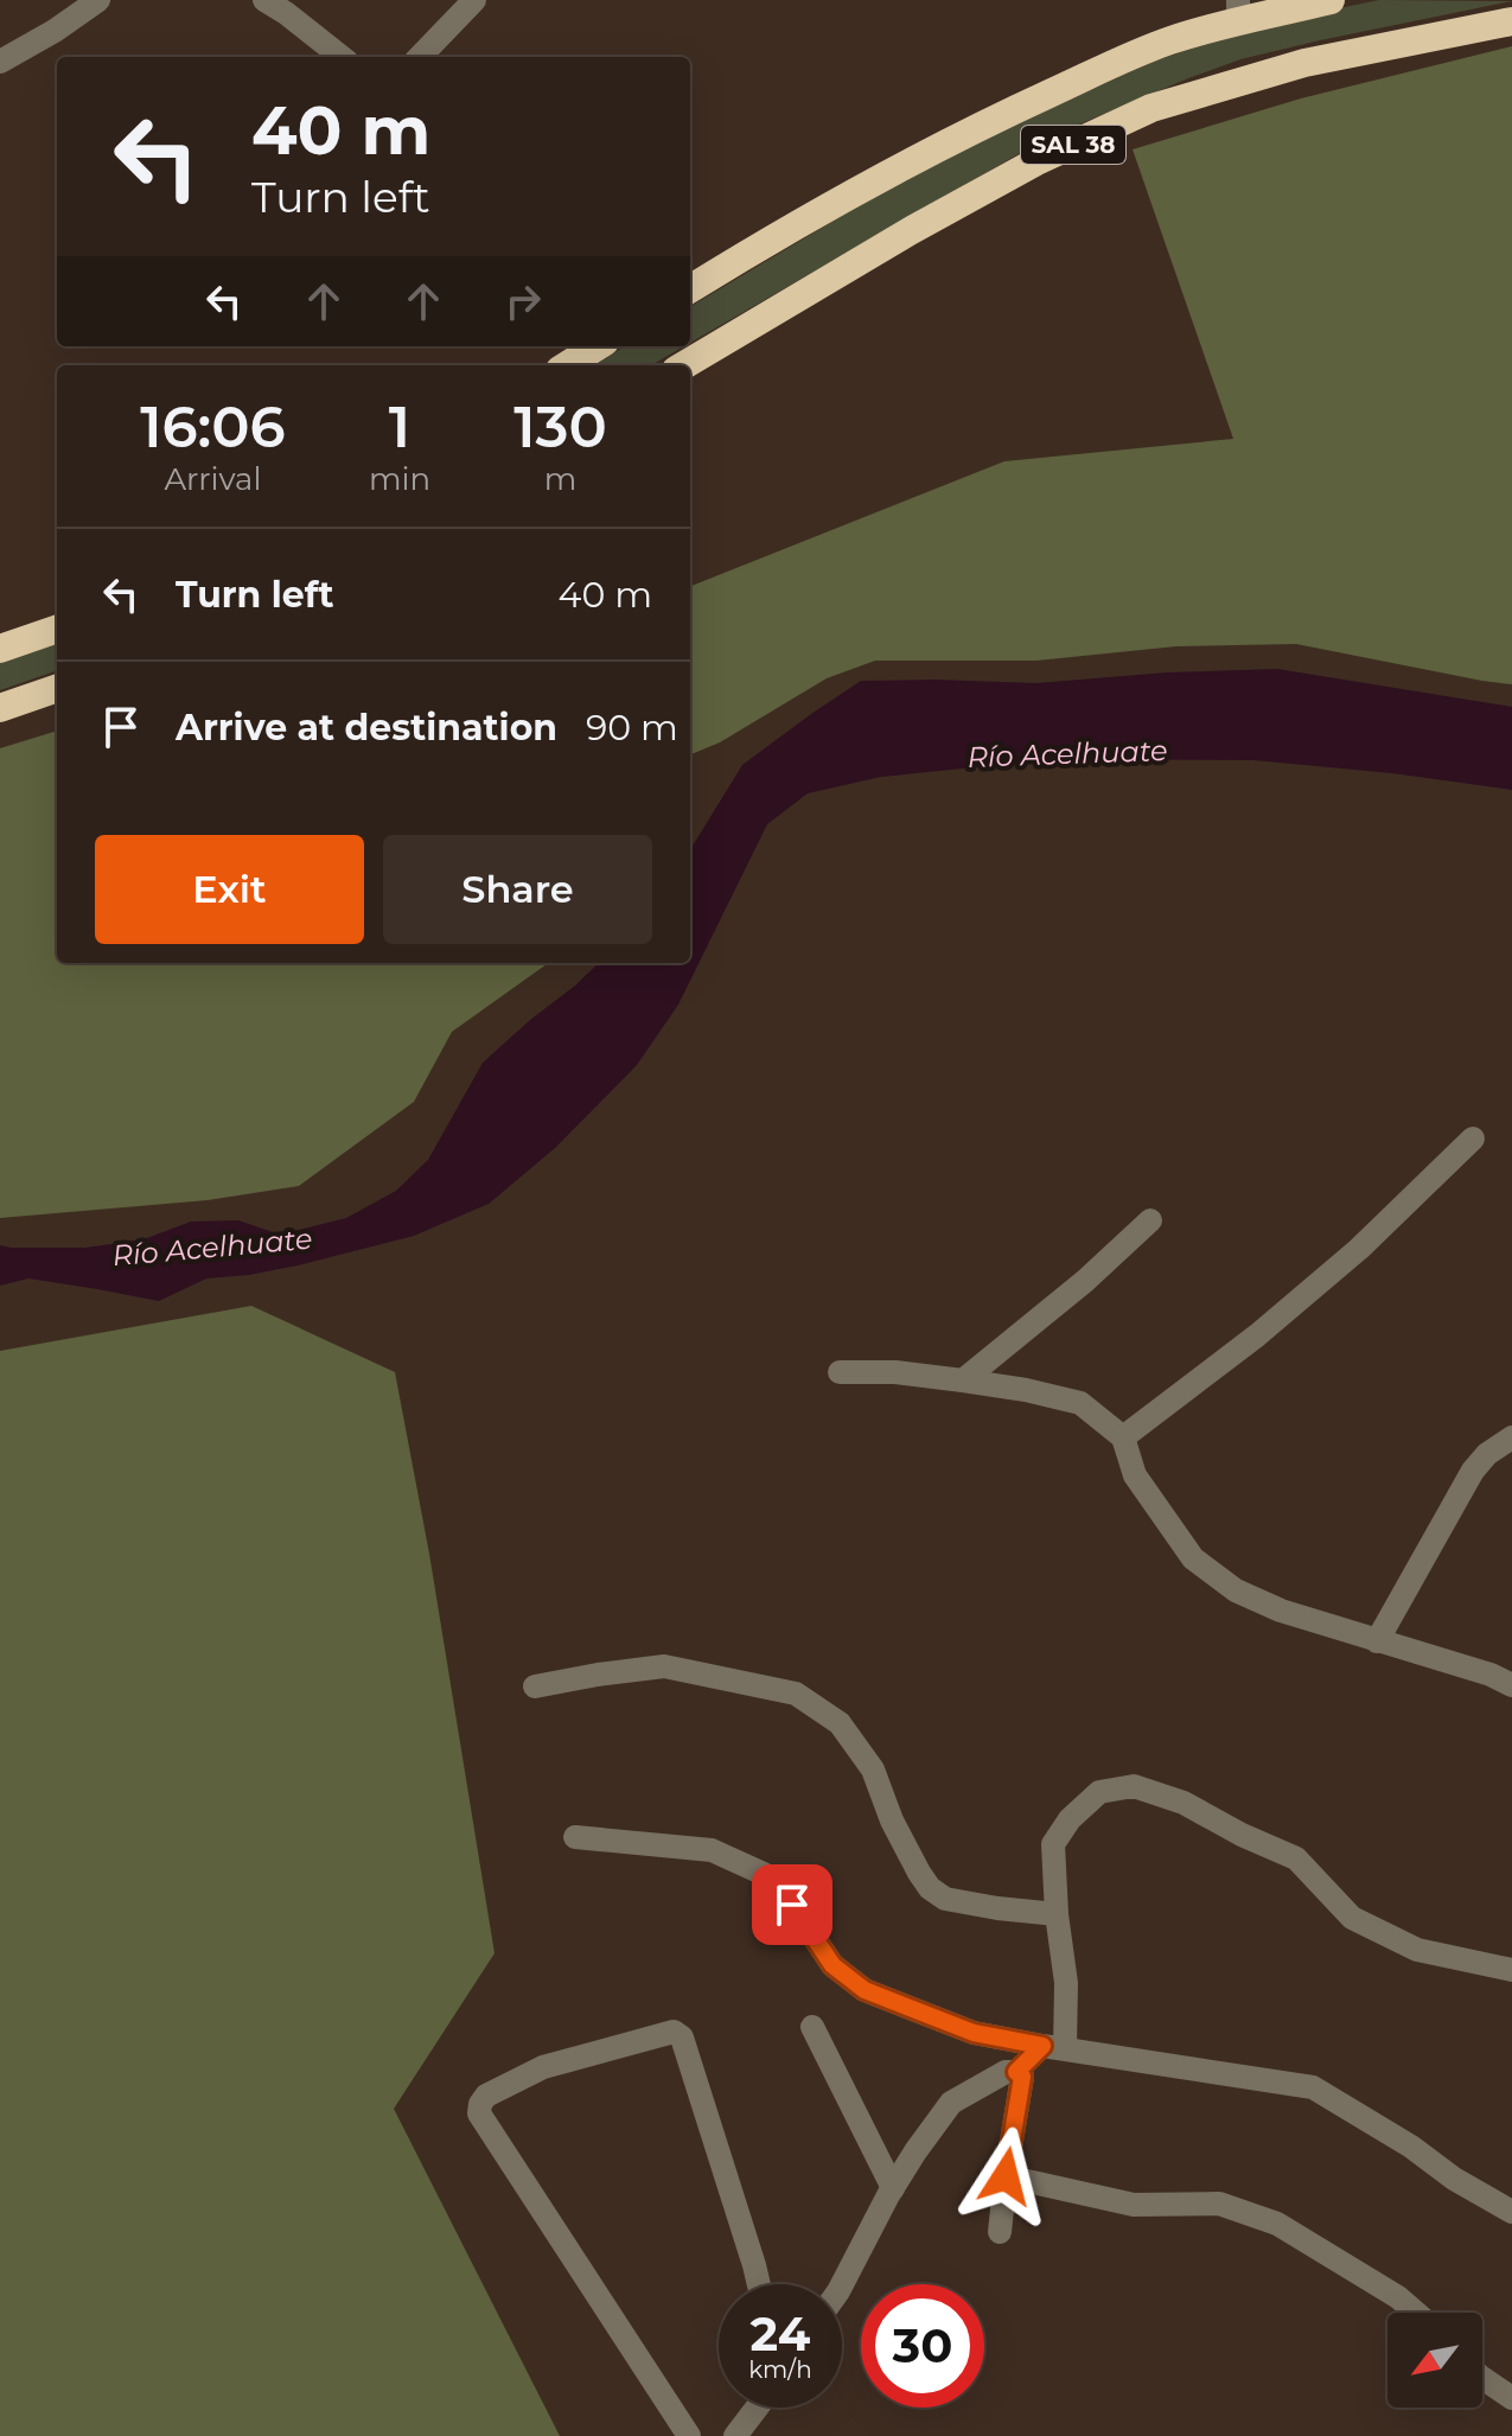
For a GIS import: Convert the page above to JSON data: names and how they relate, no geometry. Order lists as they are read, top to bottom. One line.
{"streets":{"highway":["SAL 38"]},"water":["Río Acelhuate"],"north":"bottom left","page":{"turn":["40 m","Turn left"],"eta":["16:06","Arrival","1","min","130","m"],"list":[{"name":"Turn left","value":"40 m"},{"name":"Arrive at destination","value":"90 m"}],"buttons":["Exit","Share"],"speed":"24 km/h","limit":"30"}}
